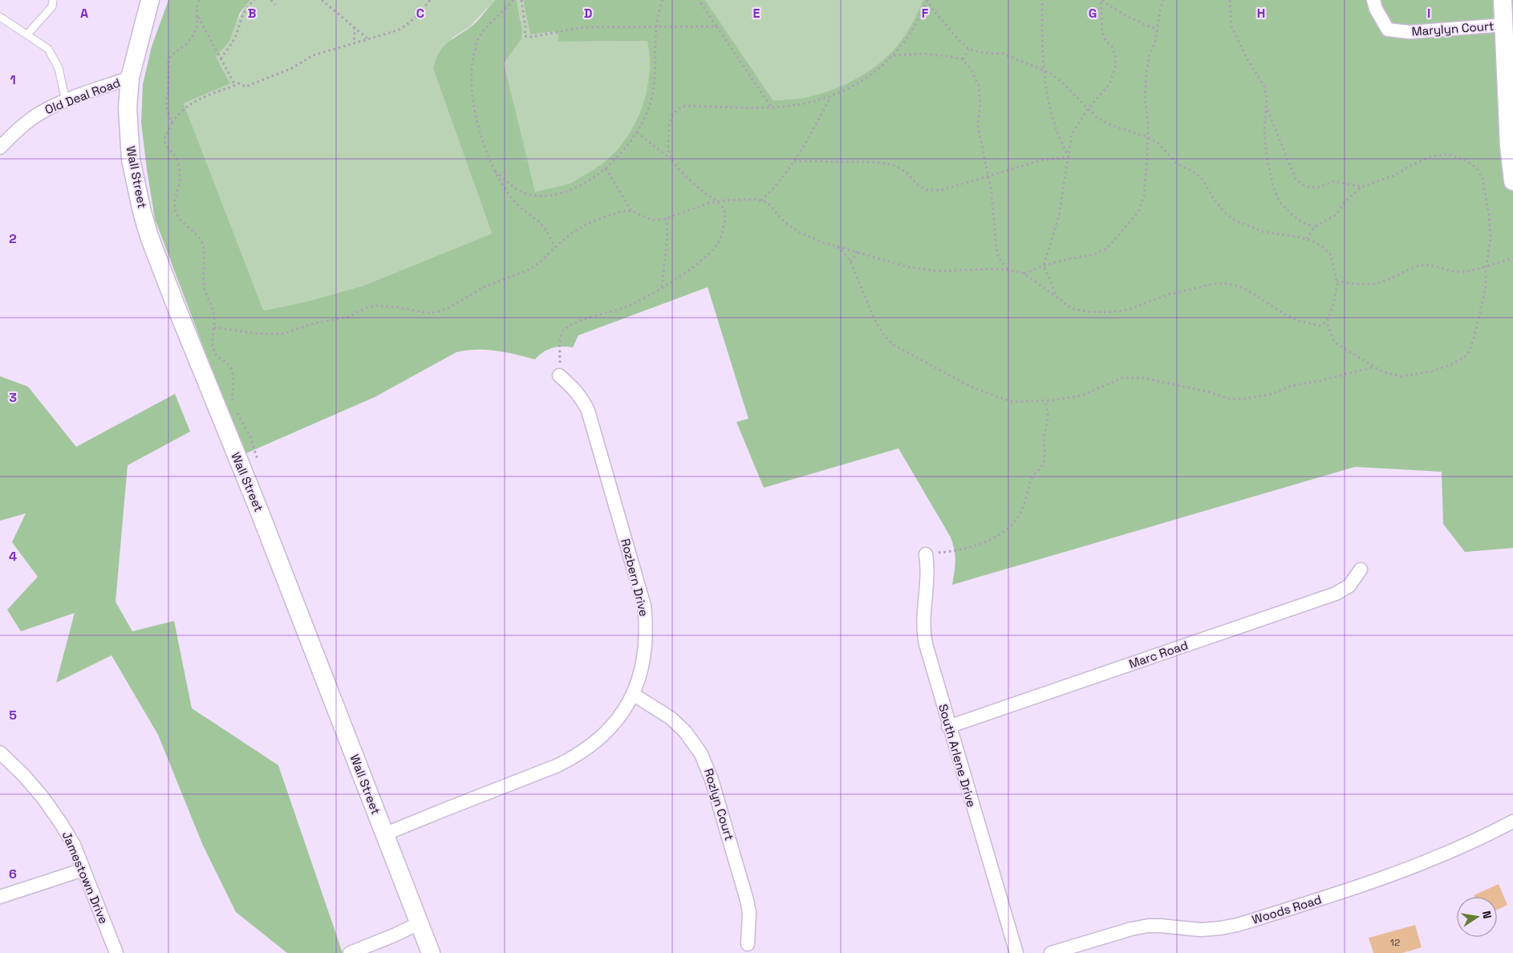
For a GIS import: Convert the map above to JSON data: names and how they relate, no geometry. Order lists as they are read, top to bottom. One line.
{"streets":{"street":["Marylyn Court","Old Deal Road","Wall Street","Rozbern Drive","Marc Road","South Arlene Drive","Rozlyn Court","Jamestown Drive","Woods Road"]},"crossings":[["Old Deal Road","Wall Street"],["Wall Street","Rozbern Drive"],["Rozbern Drive","Rozlyn Court"],["Marc Road","South Arlene Drive"]],"house_numbers":["12"],"north":"right","grid":{"columns":["A","B","C","D","E","F","G","H","I"],"rows":["1","2","3","4","5","6"]}}
